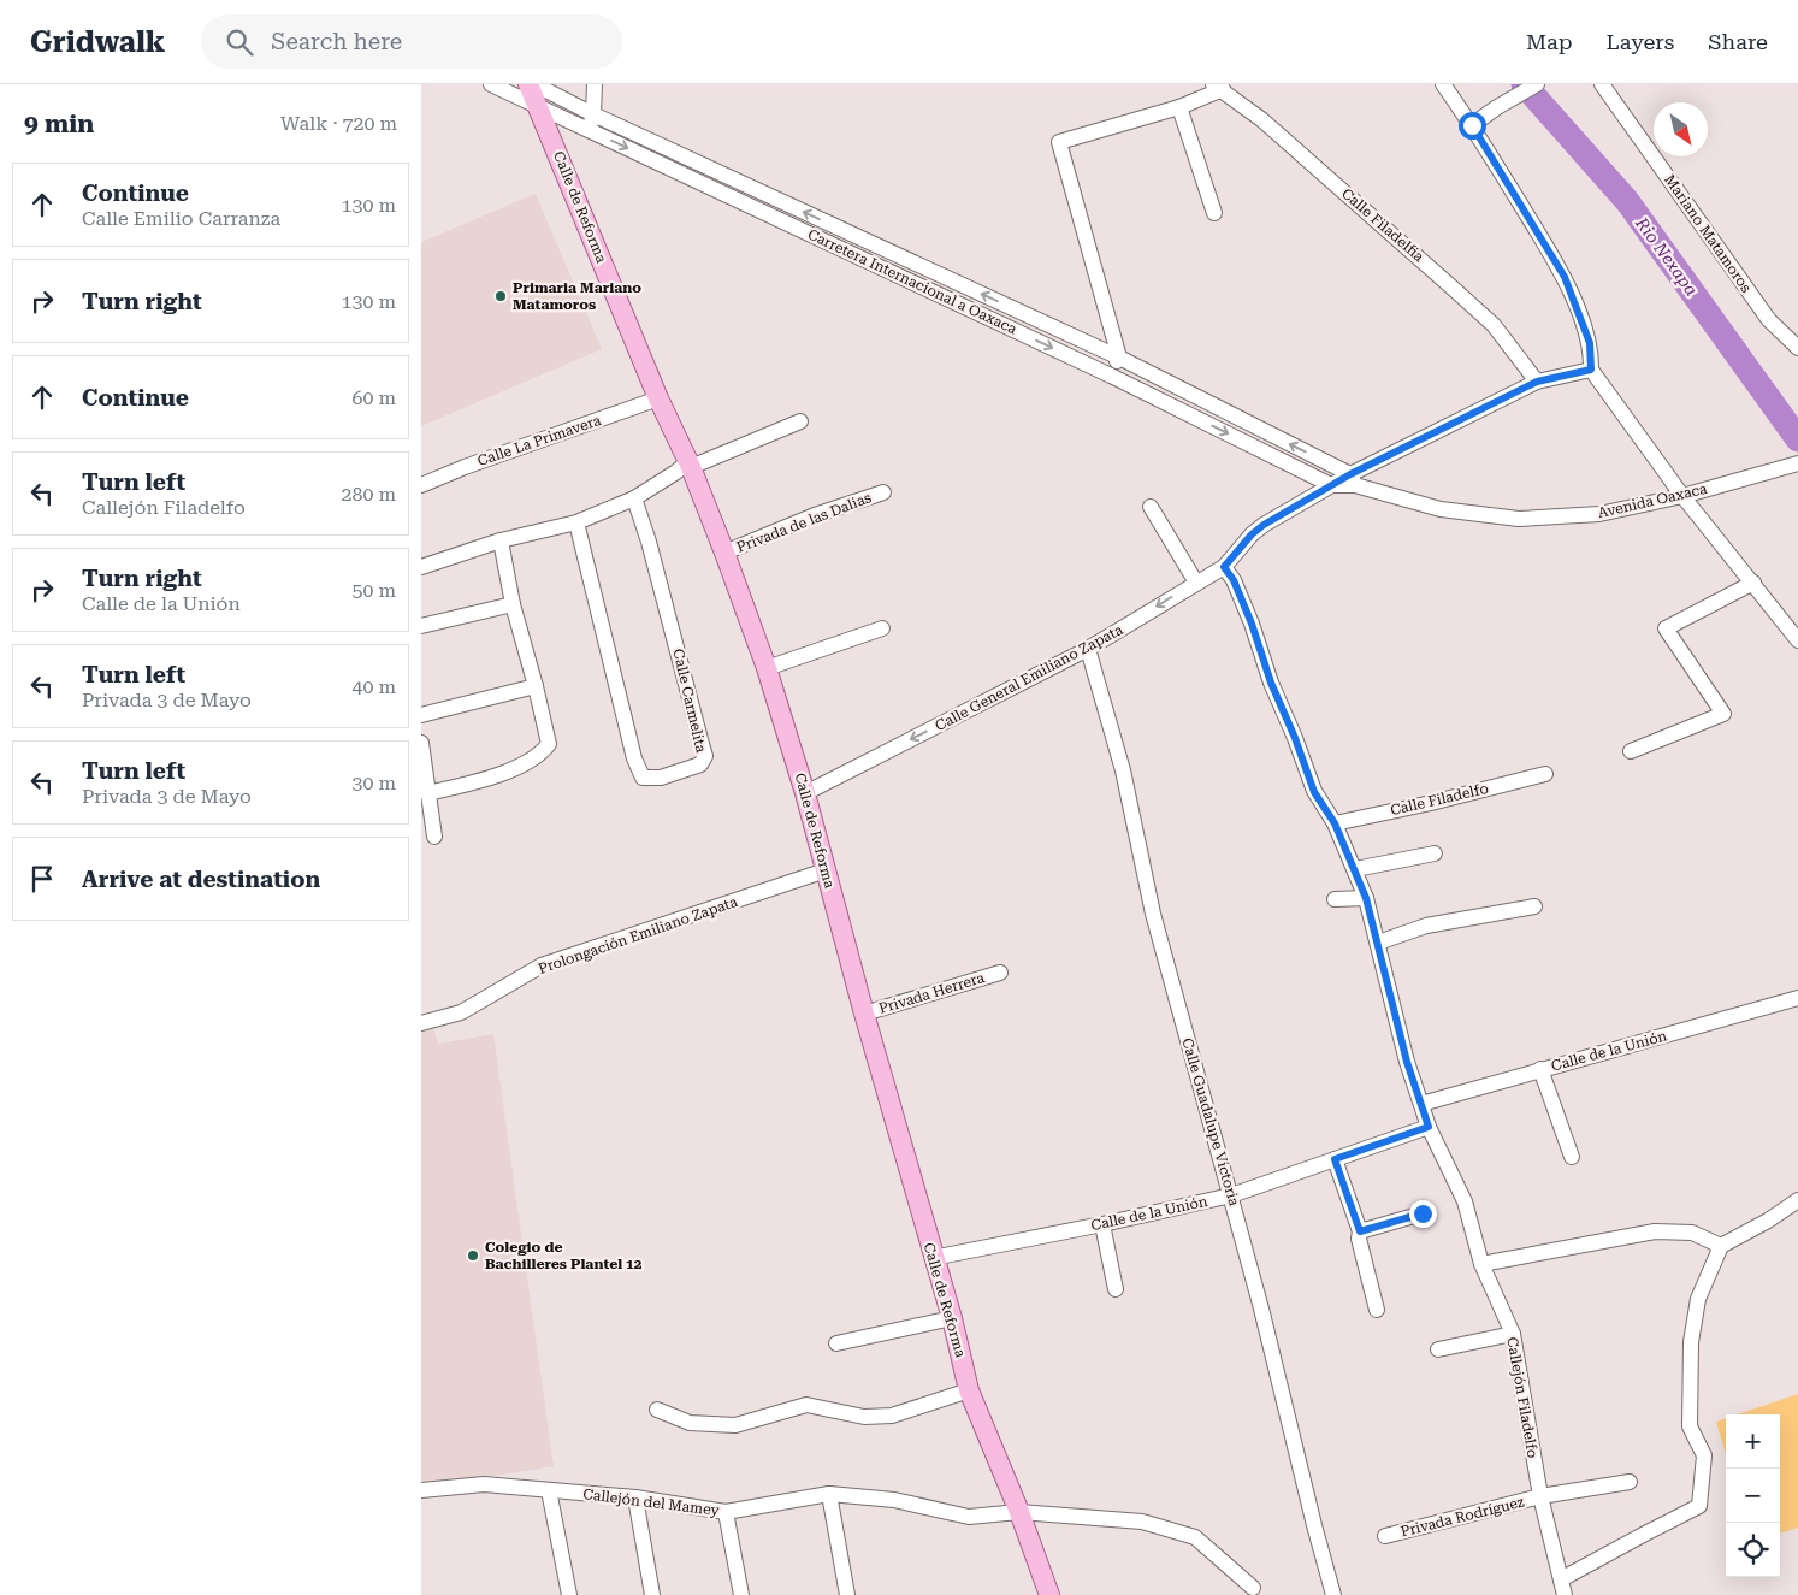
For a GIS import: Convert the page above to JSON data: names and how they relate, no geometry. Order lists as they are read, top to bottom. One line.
{"streets":{"main road":["Calle de Reforma"],"street":["Calle Filadelfia","Mariano Matamoros","Carretera Internacional a Oaxaca","Calle La Primavera","Avenida Oaxaca","Privada de las Dalias","Calle General Emiliano Zapata","Calle Carmelita","Calle Filadelfo","Prolongación Emiliano Zapata","Privada Herrera","Calle de la Unión","Calle Guadalupe Victoria","Callejón Filadelfo","Callejón del Mamey","Privada Rodríguez"]},"crossings":[["Calle de Reforma","Carretera Internacional a Oaxaca"],["Calle de Reforma","Calle La Primavera"],["Calle de Reforma","Privada de las Dalias"],["Calle de Reforma","Calle General Emiliano Zapata"],["Calle de Reforma","Prolongación Emiliano Zapata"],["Calle de Reforma","Privada Herrera"],["Calle de Reforma","Calle de la Unión"],["Calle de Reforma","Callejón del Mamey"],["Carretera Internacional a Oaxaca","Avenida Oaxaca"],["Carretera Internacional a Oaxaca","Calle General Emiliano Zapata"],["Avenida Oaxaca","Calle General Emiliano Zapata"],["Calle General Emiliano Zapata","Calle Guadalupe Victoria"],["Calle General Emiliano Zapata","Callejón Filadelfo"],["Calle Filadelfo","Callejón Filadelfo"],["Calle de la Unión","Calle Guadalupe Victoria"],["Calle de la Unión","Callejón Filadelfo"],["Callejón Filadelfo","Privada Rodríguez"]],"one_way":["Calle General Emiliano Zapata"],"water":["Rio Nexapa"],"places":["Primaria Mariano Matamoros","Colegio de Bachilleres Plantel 12"],"north":"bottom right","page":{"header":"Gridwalk","search":"Search here","nav":["Map","Layers","Share"],"heading":["9 min","Walk · 720 m"],"list":[["Continue","Calle Emilio Carranza","130 m"],["Turn right","130 m"],["Continue","60 m"],["Turn left","Callejón Filadelfo","280 m"],["Turn right","Calle de la Unión","50 m"],["Turn left","Privada 3 de Mayo","40 m"],["Turn left","Privada 3 de Mayo","30 m"],"Arrive at destination"],"map_buttons":["+","−"]}}
